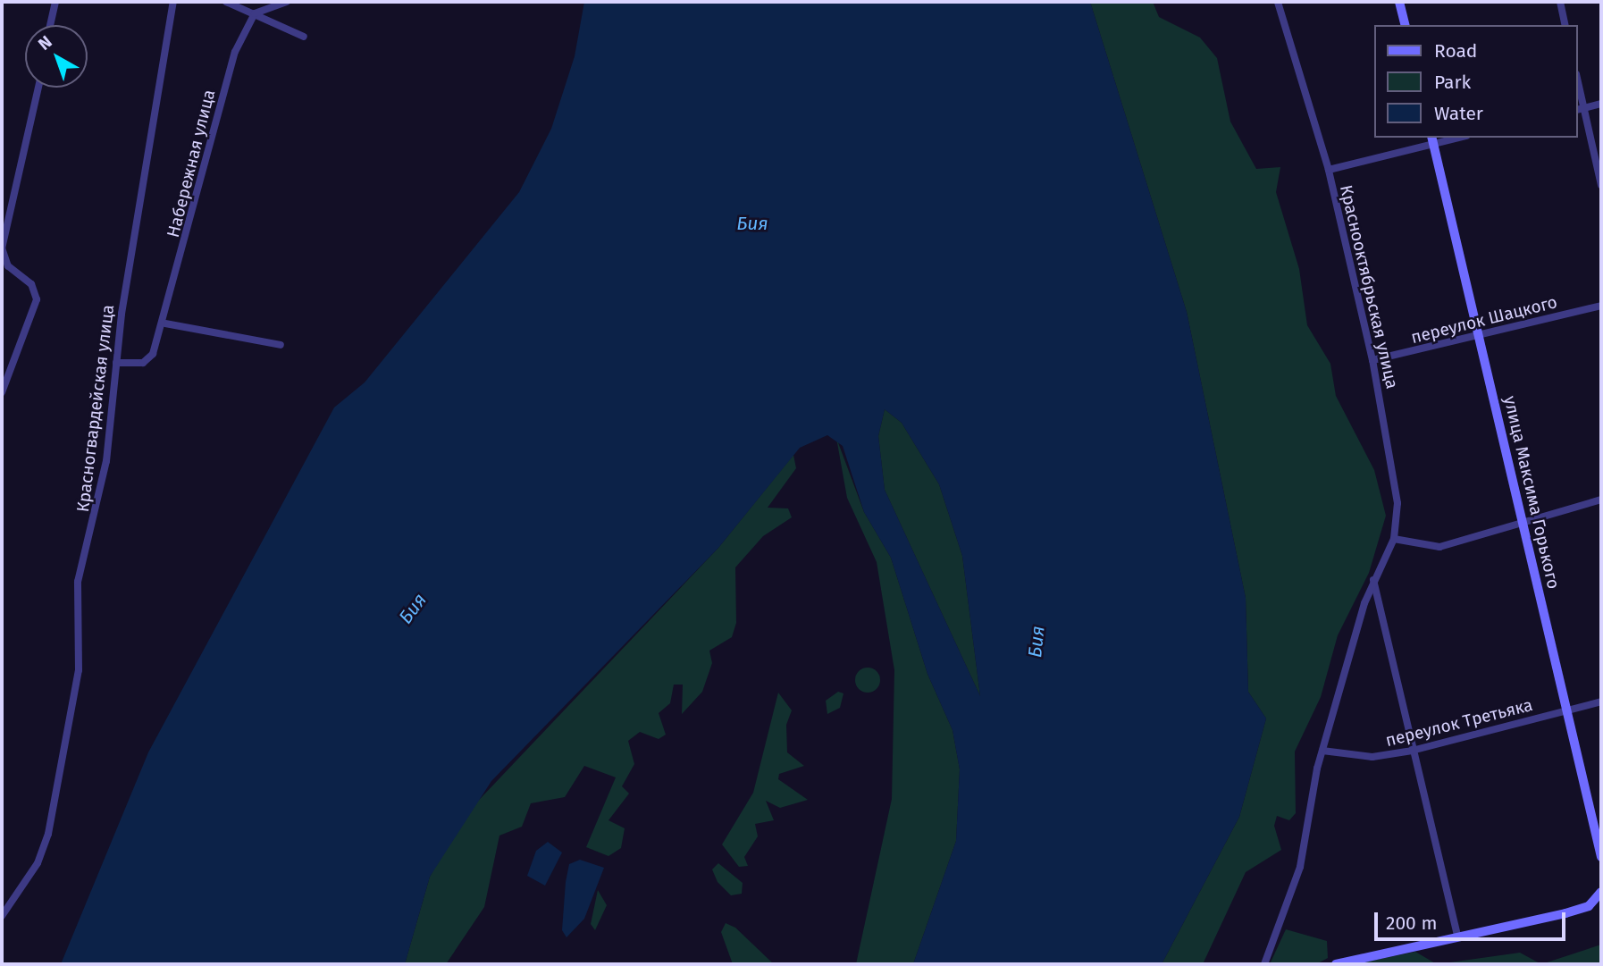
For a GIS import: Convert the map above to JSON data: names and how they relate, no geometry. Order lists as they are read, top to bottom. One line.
{"streets":{"main road":["улица Максима Горького"],"street":["Набережная улица","Краснооктябрьская улица","переулок Шацкого","Красногвардейская улица","переулок Третьяка"]},"crossings":[["Набережная улица","Красногвардейская улица"],["Краснооктябрьская улица","переулок Шацкого"],["Краснооктябрьская улица","переулок Третьяка"],["переулок Шацкого","улица Максима Горького"],["улица Максима Горького","переулок Третьяка"]],"water":["Бия"],"legend":["Road","Park","Water"],"scale_bar":"200 m","north":"top left"}
